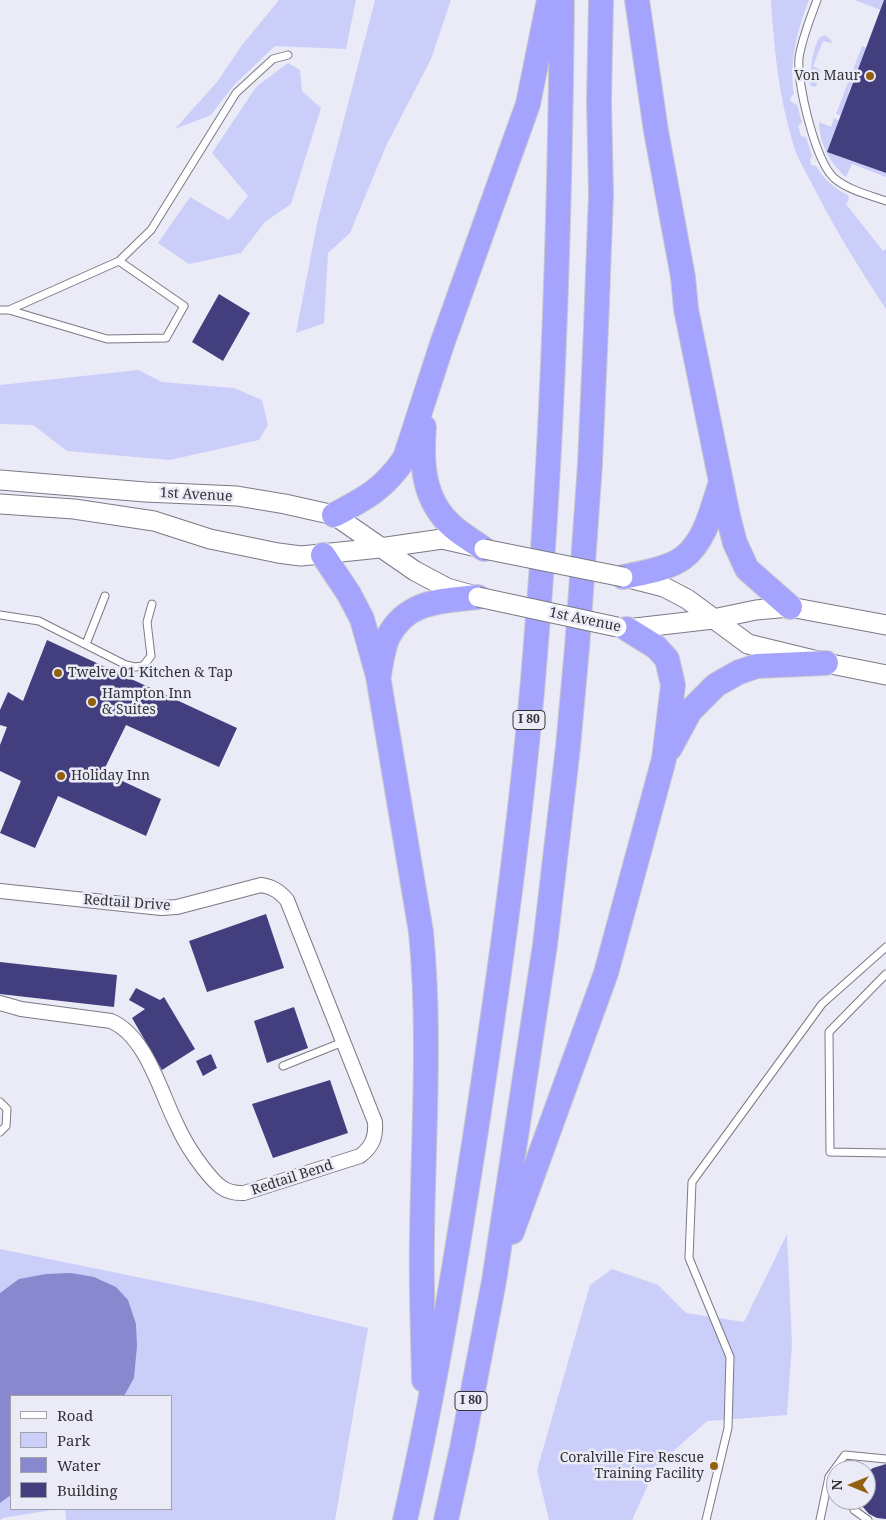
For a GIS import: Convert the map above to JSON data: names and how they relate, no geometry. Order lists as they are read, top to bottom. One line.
{"streets":{"highway":["I 80"],"main road":["1st Avenue"],"street":["Redtail Drive","Redtail Bend"]},"crossings":[["Redtail Drive","Redtail Bend"]],"places":["Von Maur","Twelve 01 Kitchen & Tap","Hampton Inn & Suites","Holiday Inn","Coralville Fire Rescue Training Facility"],"legend":["Road","Park","Water","Building"],"north":"left"}
